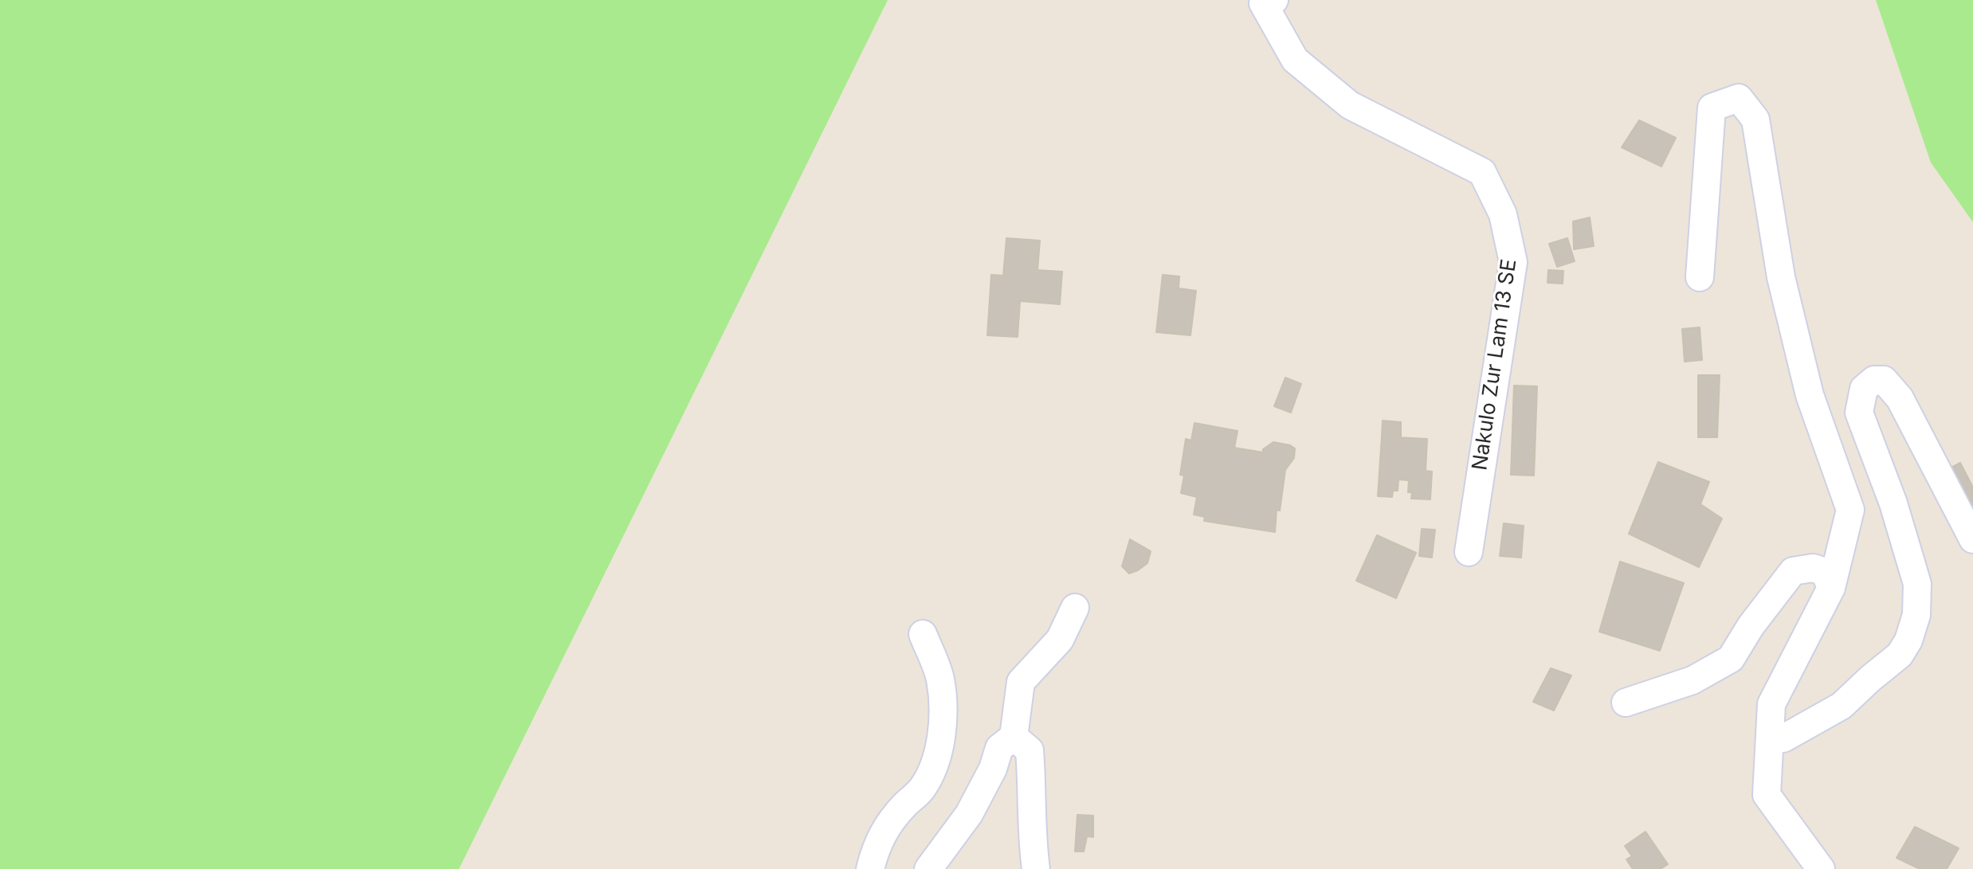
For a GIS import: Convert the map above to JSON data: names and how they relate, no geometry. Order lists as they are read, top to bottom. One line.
{"streets":{"street":["Nakulo Zur Lam 13 SE"]}}
